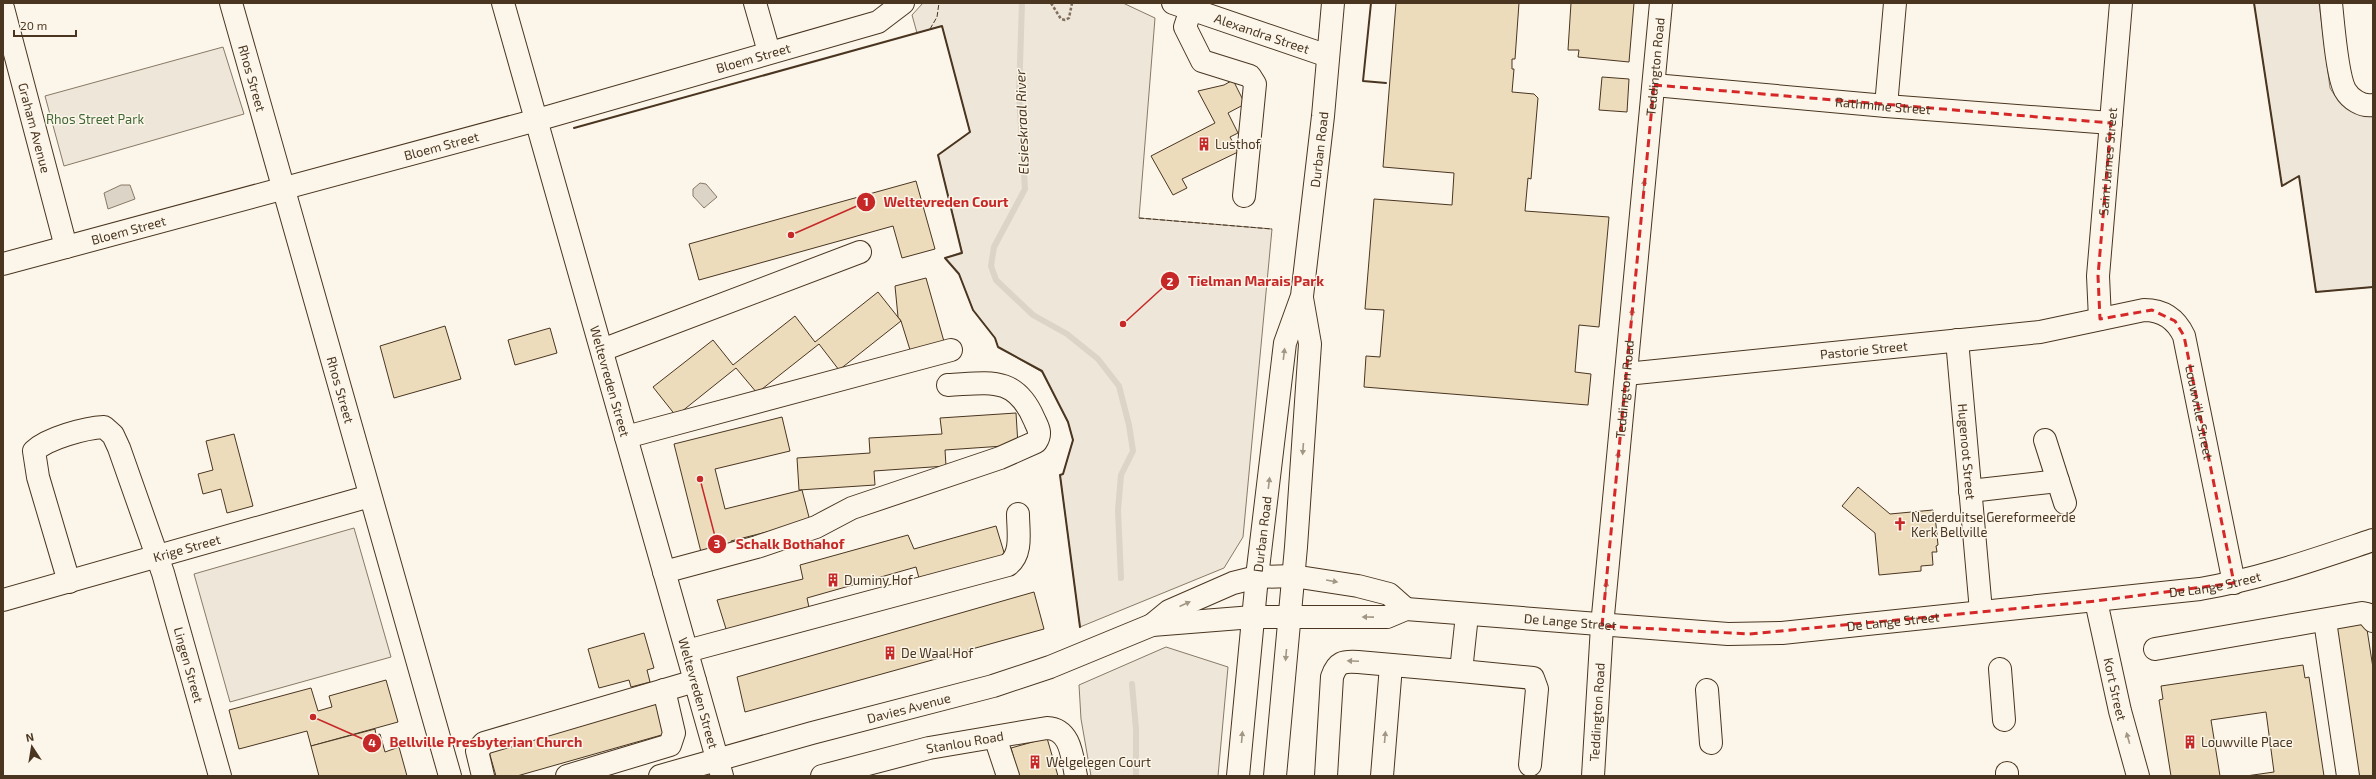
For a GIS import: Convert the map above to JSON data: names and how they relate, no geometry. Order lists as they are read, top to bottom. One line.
{"streets":{"street":["Alexandra Street","Bloem Street","Teddington Road","Rhos Street","Rathmine Street","Graham Avenue","Durban Road","Saint James Street","Pastorie Street","Weltevreden Street","Louwville Street","Hugenoot Street","Krige Street","De Lange Street","Lingen Street","Kort Street","Davies Avenue","Stanlou Road"]},"crossings":[["Alexandra Street","Durban Road"],["Bloem Street","Rhos Street"],["Bloem Street","Graham Avenue"],["Bloem Street","Weltevreden Street"],["Teddington Road","Rathmine Street"],["Teddington Road","Pastorie Street"],["Teddington Road","De Lange Street"],["Rhos Street","Krige Street"],["Rathmine Street","Saint James Street"],["Durban Road","De Lange Street"],["Durban Road","Davies Avenue"],["Saint James Street","Pastorie Street"],["Saint James Street","Louwville Street"],["Pastorie Street","Louwville Street"],["Pastorie Street","Hugenoot Street"],["Weltevreden Street","Davies Avenue"],["Louwville Street","De Lange Street"],["Hugenoot Street","De Lange Street"],["Krige Street","Lingen Street"],["De Lange Street","Kort Street"],["De Lange Street","Davies Avenue"]],"one_way":["Teddington Road","Kort Street"],"water":["Elsieskraal River"],"parks":["Rhos Street Park"],"places":{"building":["Lusthof","Duminy Hof","De Waal Hof","Louwville Place","Welgelegen Court"],"other":["Weltevreden Court","Tielman Marais Park","Schalk Bothahof","Bellville Presbyterian Church"],"church":["Nederduitse Gereformeerde Kerk Bellville"]},"scale_bar":"20 m","north":"top"}
